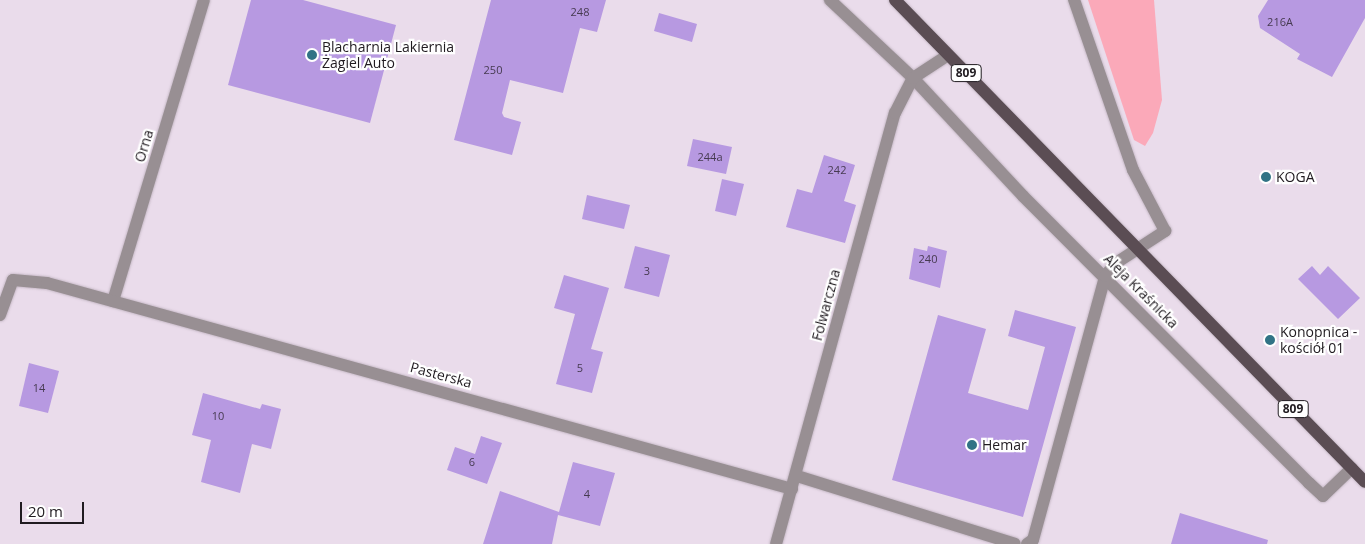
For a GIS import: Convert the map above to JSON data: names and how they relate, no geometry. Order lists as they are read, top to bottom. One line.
{"streets":{"main road":["809","Aleja Kraśnicka"],"street":["Orna","Folwarczna","Pasterska"]},"crossings":[["809","Aleja Kraśnicka"],["Orna","Pasterska"],["Aleja Kraśnicka","Folwarczna"],["Folwarczna","Pasterska"]],"places":["Blacharnia Lakiernia Żagiel Auto","KOGA","Konopnica - kościół 01","Hemar"],"house_numbers":["248","216A","250","244a","242","240","3","5","14","10","6","4"],"scale_bar":"20 m"}
